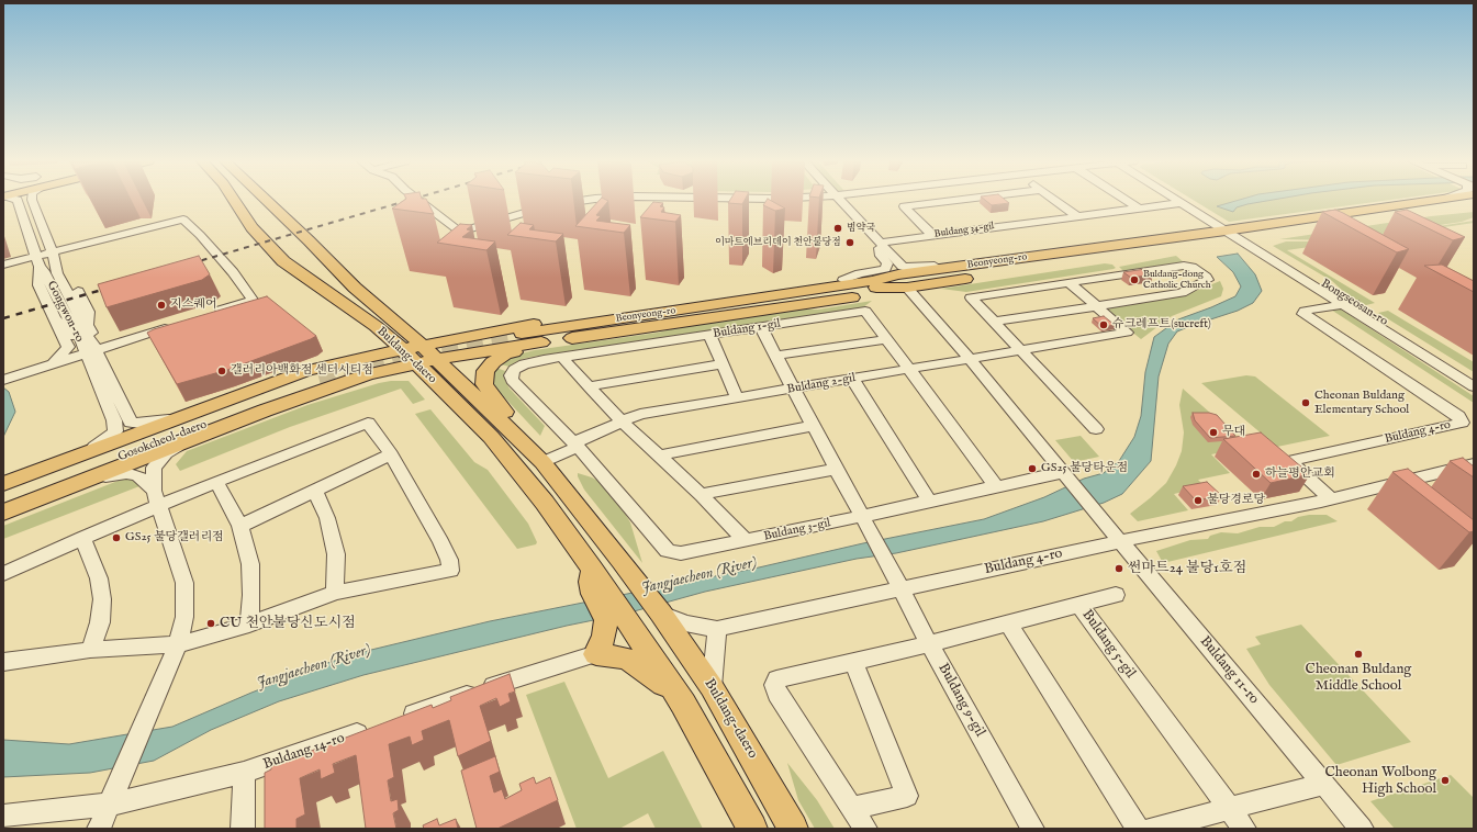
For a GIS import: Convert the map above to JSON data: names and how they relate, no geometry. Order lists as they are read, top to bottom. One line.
{"streets":{"main road":["Beonyeong-ro","Buldang-daero","Gosokcheol-daero"],"street":["Buldang 34-gil","Bongseosan-ro","Gongwon-ro","Buldang 1-gil","Buldang 2-gil","Buldang 4-ro","Buldang 3-gil","Buldang 5-gil","Buldang 11-ro","Buldang 9-gil","Buldang 14-ro"]},"crossings":[["Beonyeong-ro","Bongseosan-ro"],["Bongseosan-ro","Buldang 4-ro"],["Buldang 1-gil","Buldang 2-gil"],["Buldang 1-gil","Buldang 3-gil"],["Buldang-daero","Buldang 2-gil"],["Buldang 2-gil","Buldang 3-gil"],["Buldang 4-ro","Buldang 11-ro"],["Buldang 4-ro","Buldang 9-gil"],["Buldang 3-gil","Buldang 11-ro"],["Buldang 3-gil","Buldang 9-gil"],["Buldang 5-gil","Buldang 9-gil"]],"water":["Jangjaecheon (River)"],"places":["범약국","이마트에브리데이 천안불당점","Buldang-dong Catholic Church","지스퀘어","슈크레프트(sucreft)","갤러리아백화점 센터시티점","Cheonan Buldang Elementary School","무대","GS25 불당타운점","하늘평안교회","불당경로당","GS25 불당갤러리점","썬마트24 불당1호점","CU 천안불당신도시점","Cheonan Buldang Middle School","Cheonan Wolbong High School"]}
